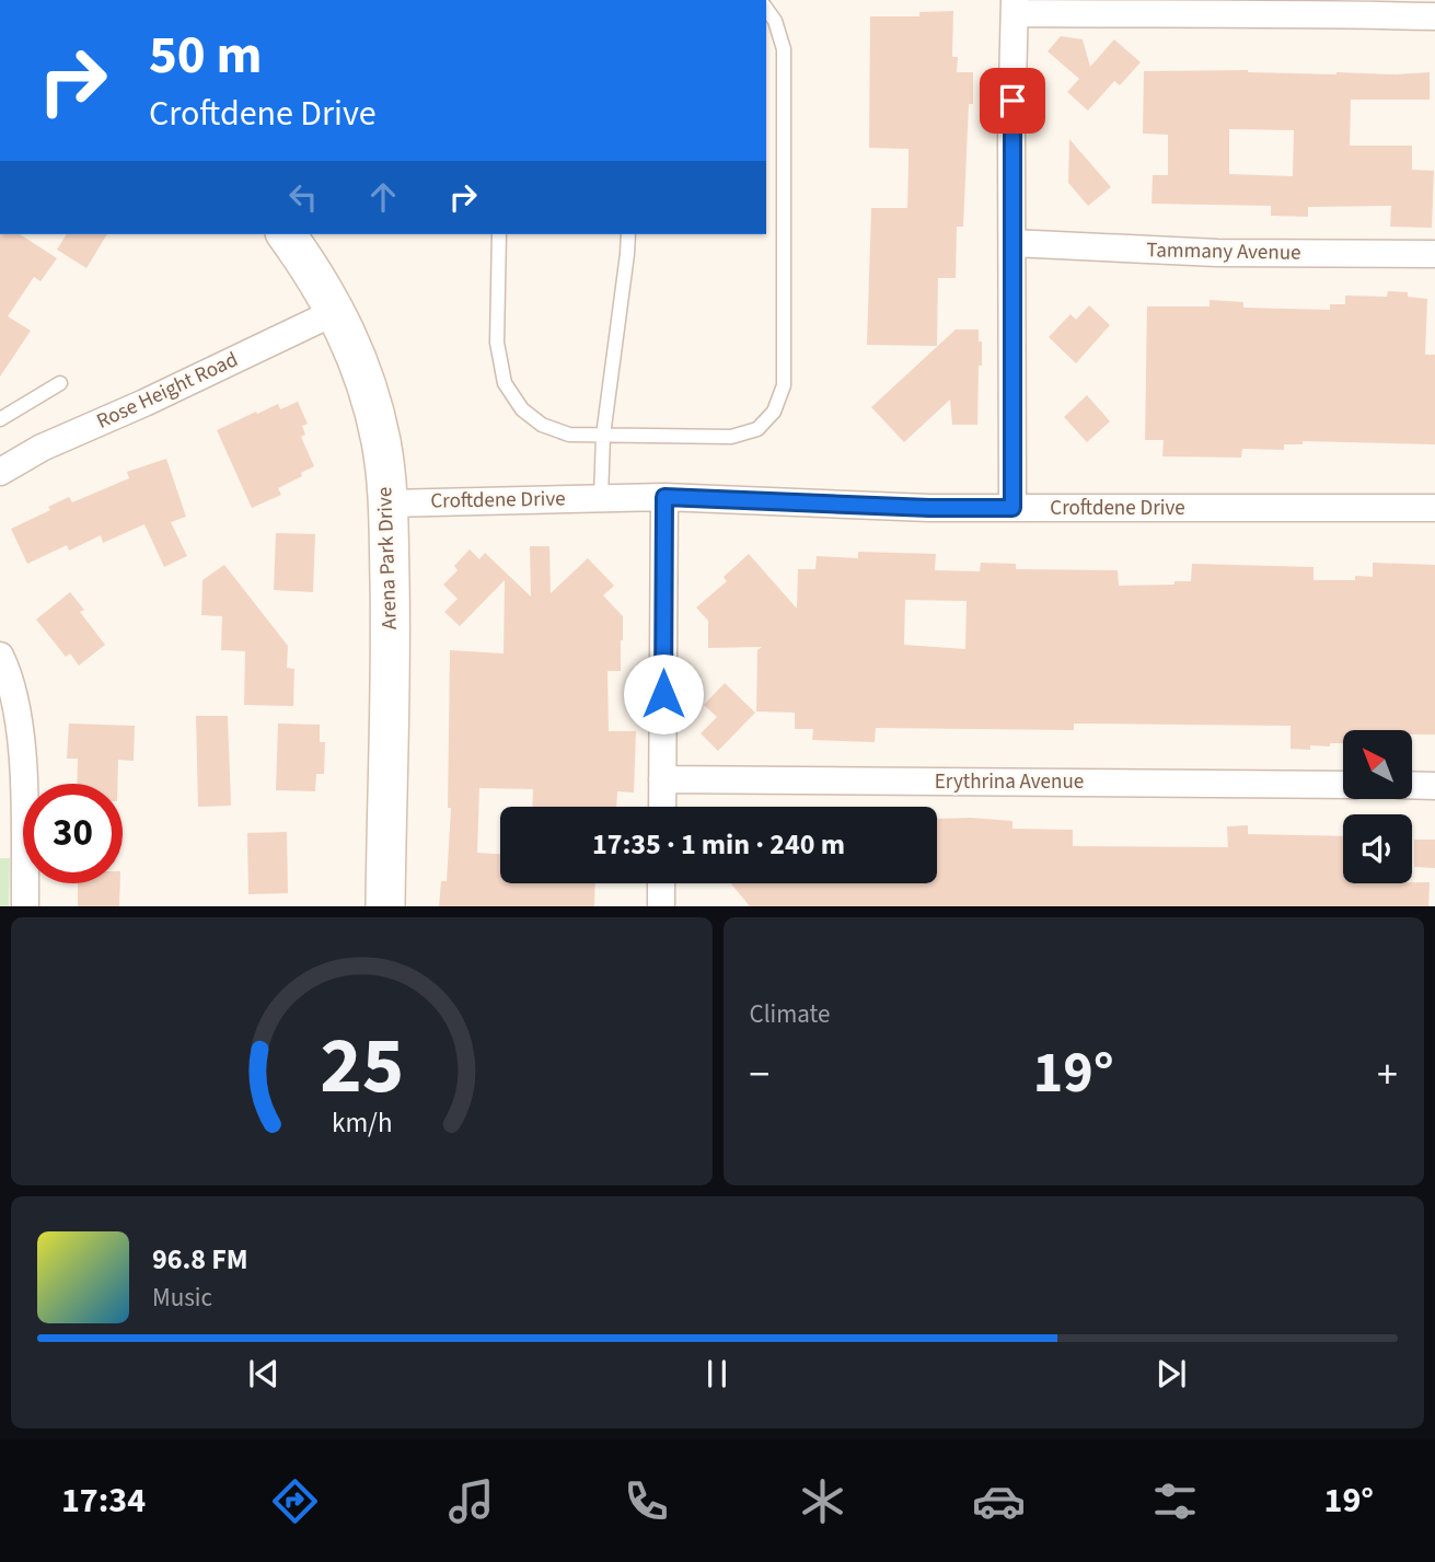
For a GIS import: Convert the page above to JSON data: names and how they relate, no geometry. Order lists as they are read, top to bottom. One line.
{"streets":{"street":["Tammany Avenue","Rose Height Road","Croftdene Drive","Arena Park Drive","Erythrina Avenue"]},"crossings":[["Rose Height Road","Arena Park Drive"],["Croftdene Drive","Arena Park Drive"]],"north":"top left","page":{"turn":["50 m","Croftdene Drive"],"limit":"30","trip":"17:35 · 1 min · 240 m","tile":"Climate","heat":["−","19°","+"],"song":["96.8 FM","Music"],"tabs":["17:34","19°"],"gauge":["25","km/h"]}}
